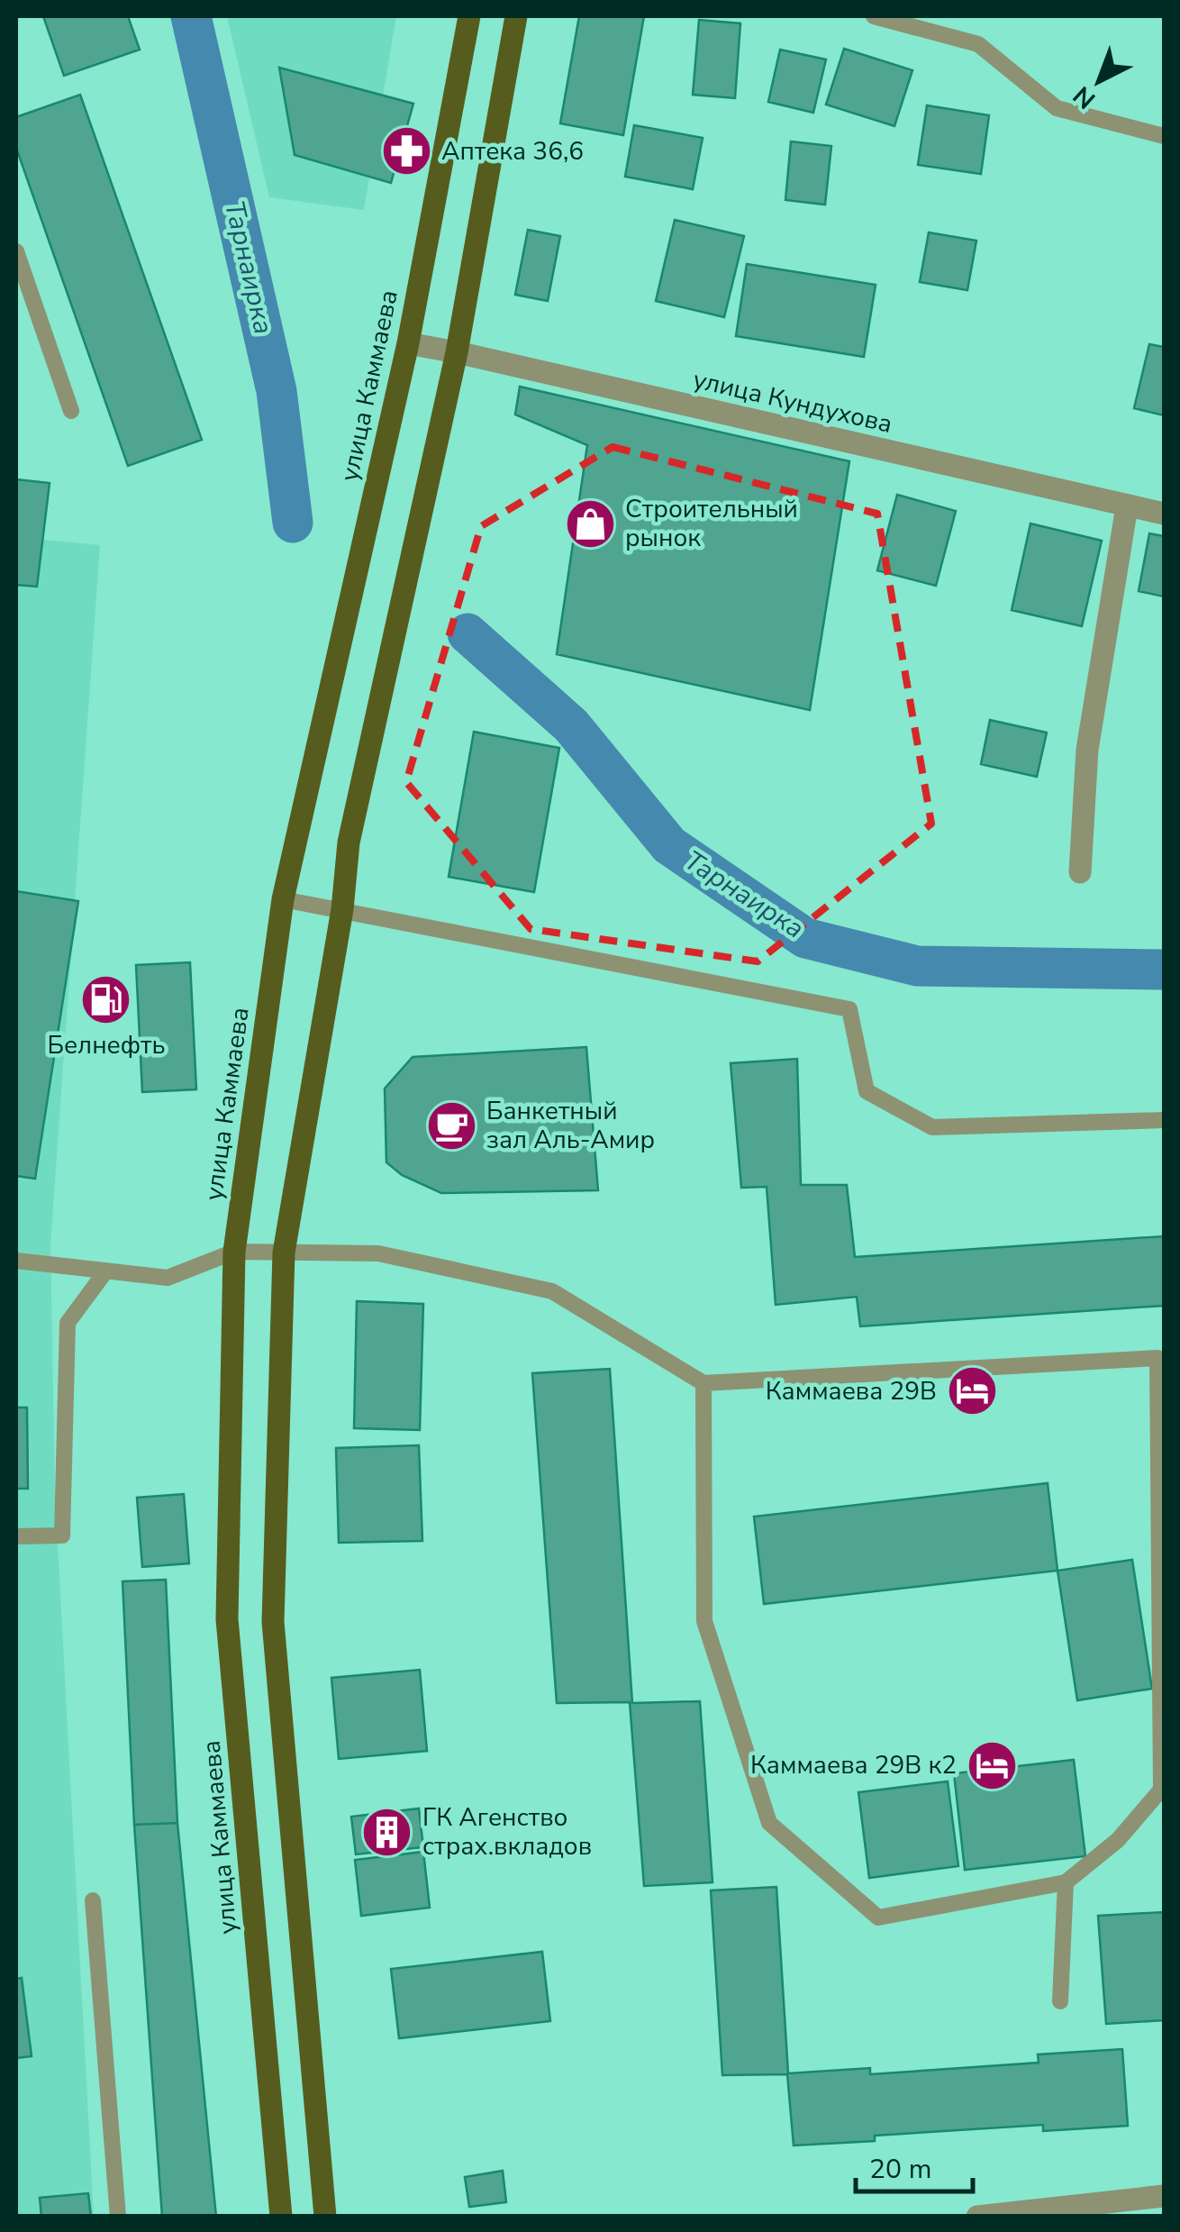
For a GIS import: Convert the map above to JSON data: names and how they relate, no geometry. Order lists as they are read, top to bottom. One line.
{"streets":{"main road":["улица Каммаева"],"street":["улица Кундухова"]},"crossings":[["улица Каммаева","улица Кундухова"]],"water":["Тарнаирка"],"places":{"pharmacy":["Аптека 36,6"],"shop":["Строительный рынок"],"fuel station":["Белнефть"],"cafe":["Банкетный зал Аль-Амир"],"hotel":["Каммаева 29В","Каммаева 29В к2"],"building":["ГК Агенство страх.вкладов"]},"scale_bar":"20 m","north":"bottom left"}
